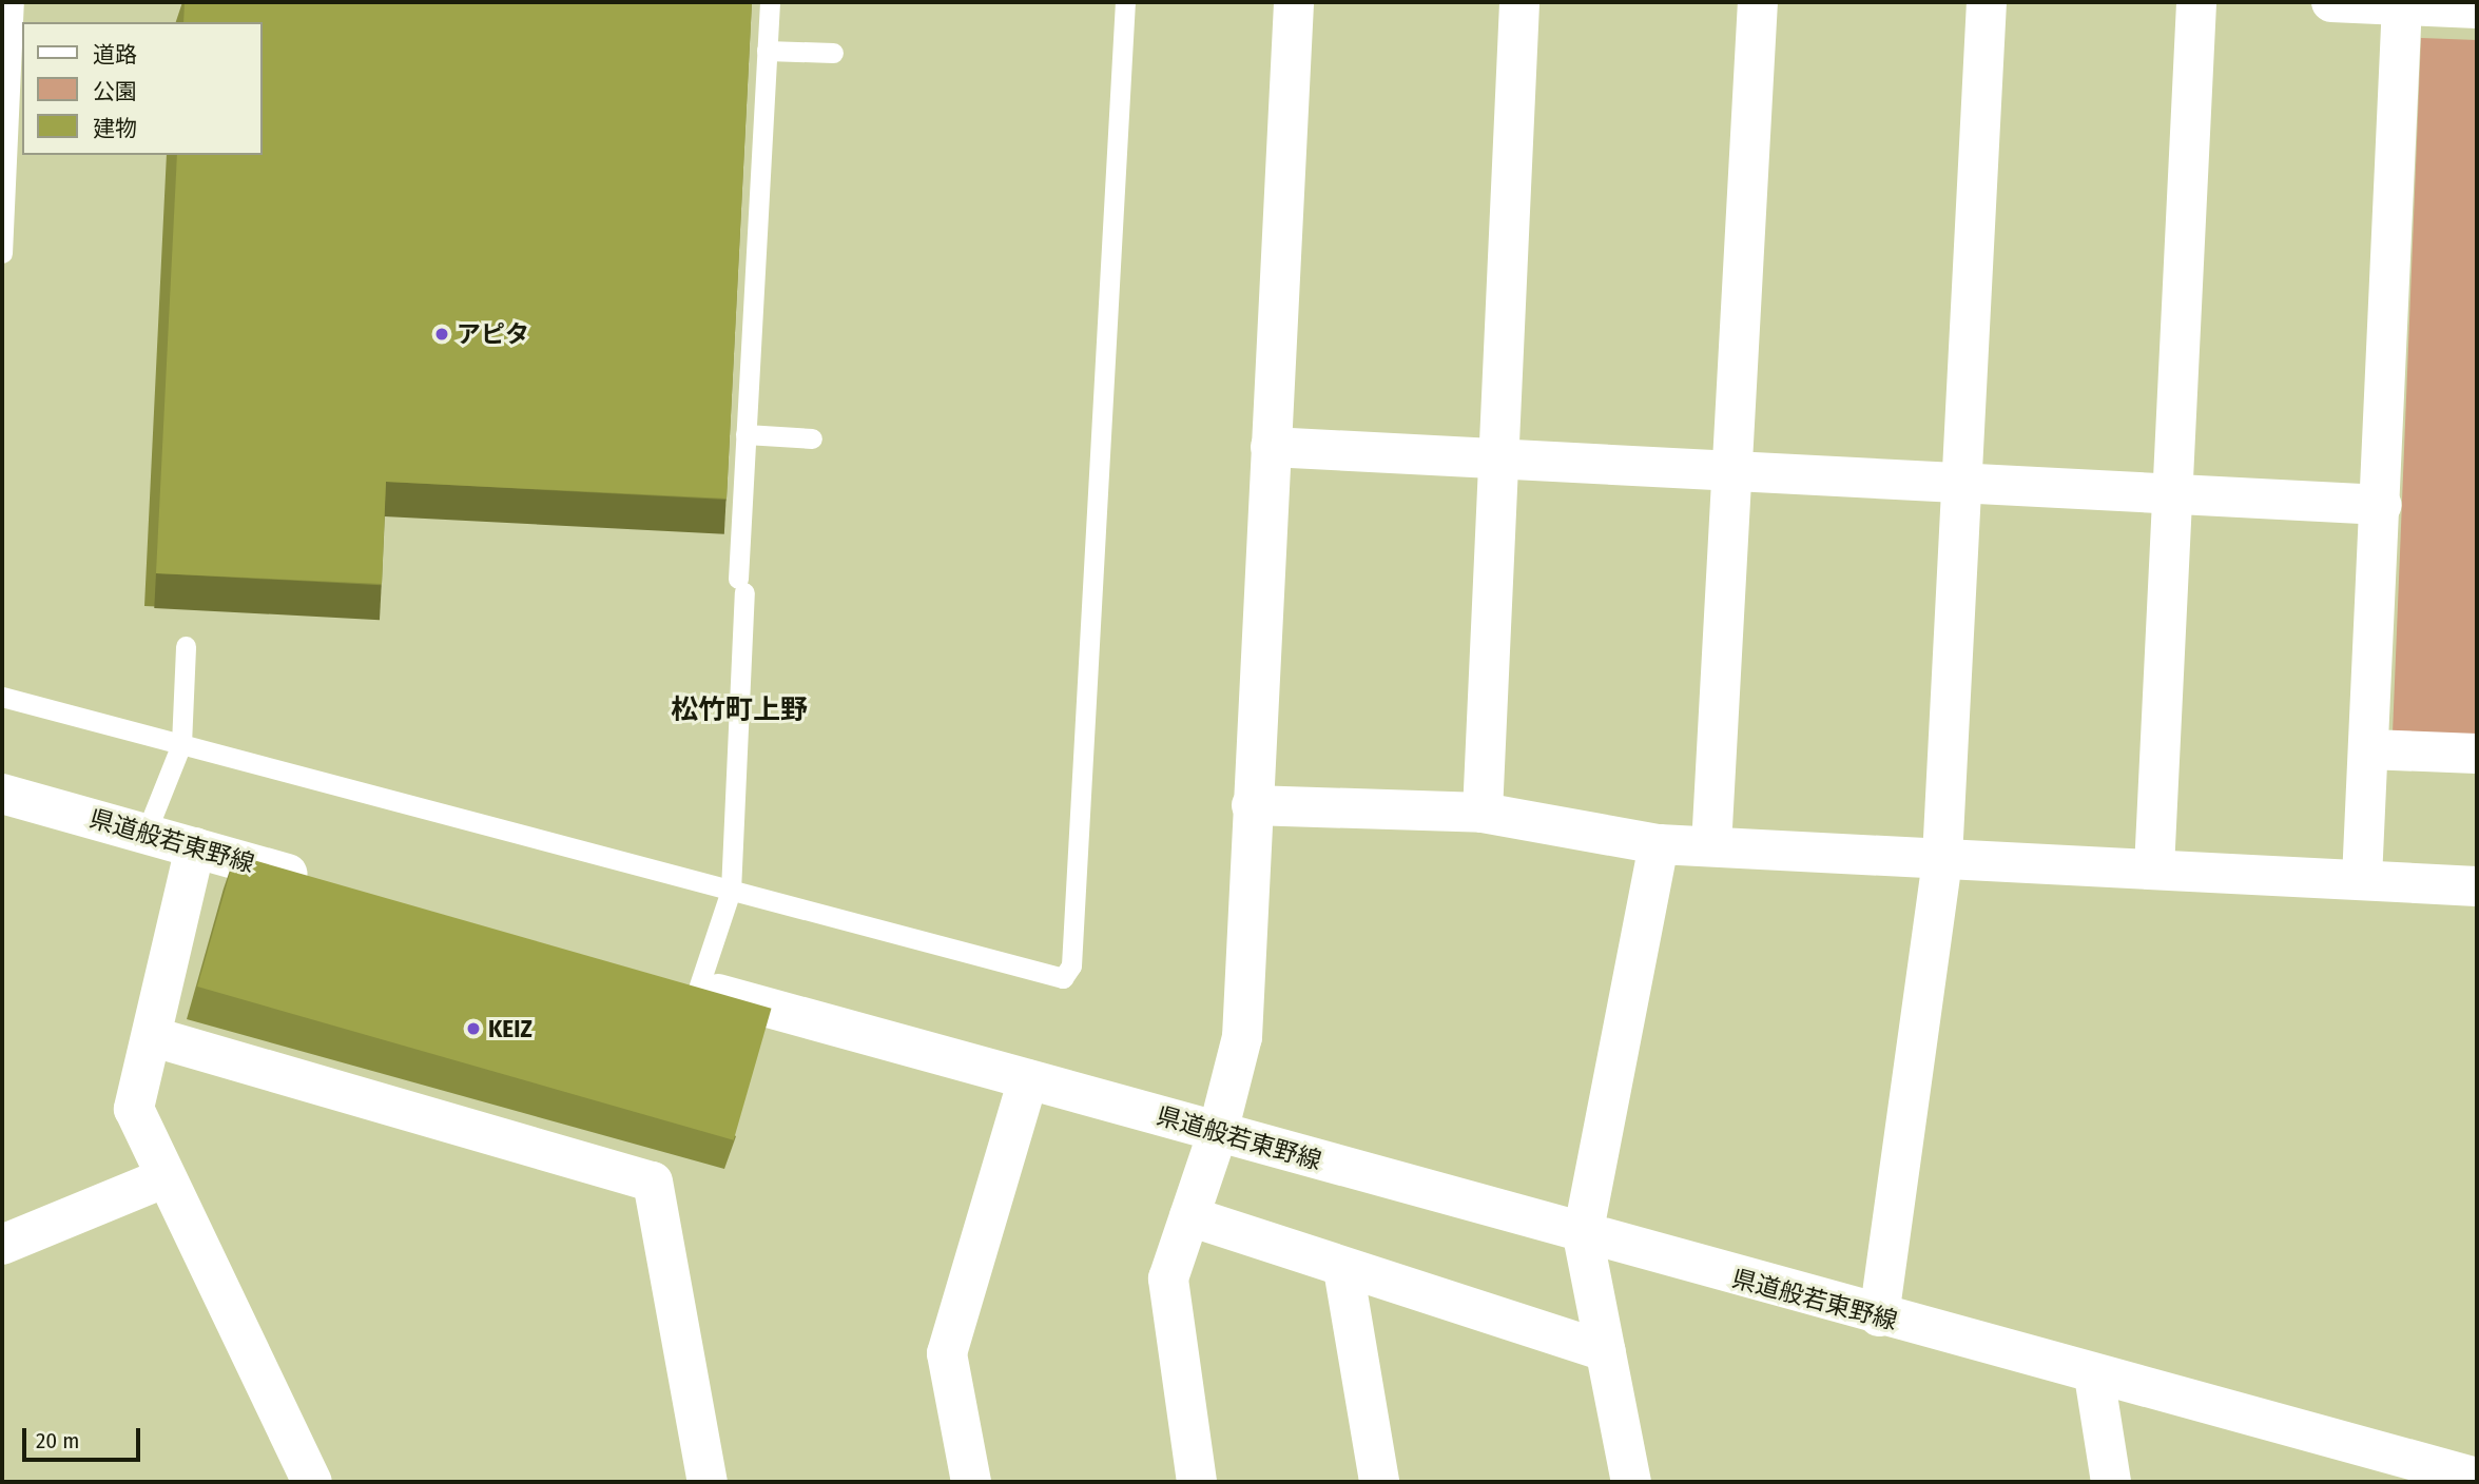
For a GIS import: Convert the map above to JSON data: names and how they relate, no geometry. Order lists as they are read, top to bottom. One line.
{"streets":{"street":["県道般若東野線"]},"districts":["松竹町上野"],"places":["アピタ","KEIZ"],"legend":["道路","公園","建物"],"scale_bar":"20 m"}
